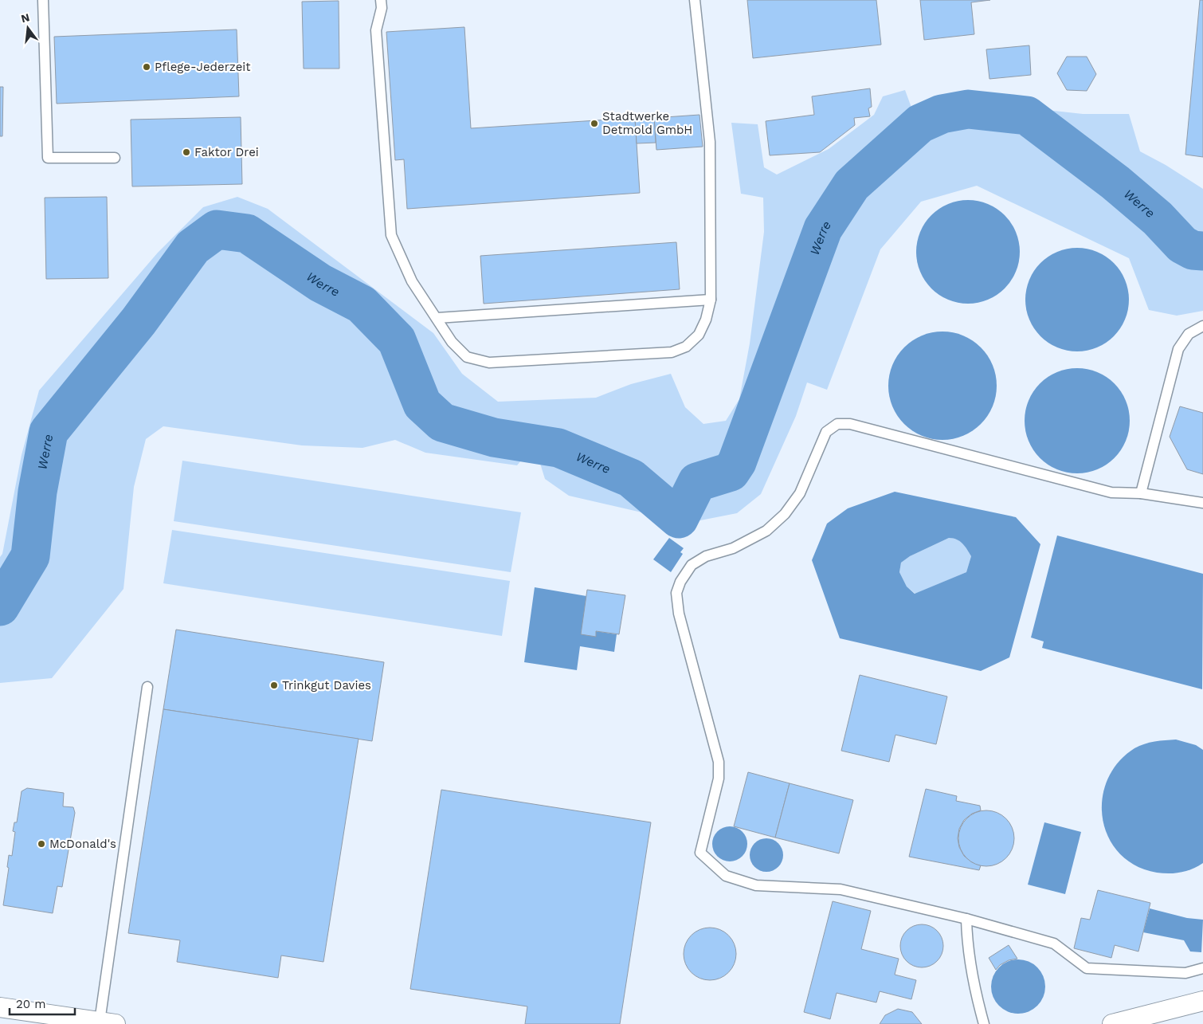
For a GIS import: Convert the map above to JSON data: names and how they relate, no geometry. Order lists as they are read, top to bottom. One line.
{"water":["Werre"],"places":["Pflege-Jederzeit","Stadtwerke Detmold GmbH","Faktor Drei","Trinkgut Davies","McDonald's"],"scale_bar":"20 m","north":"top"}
